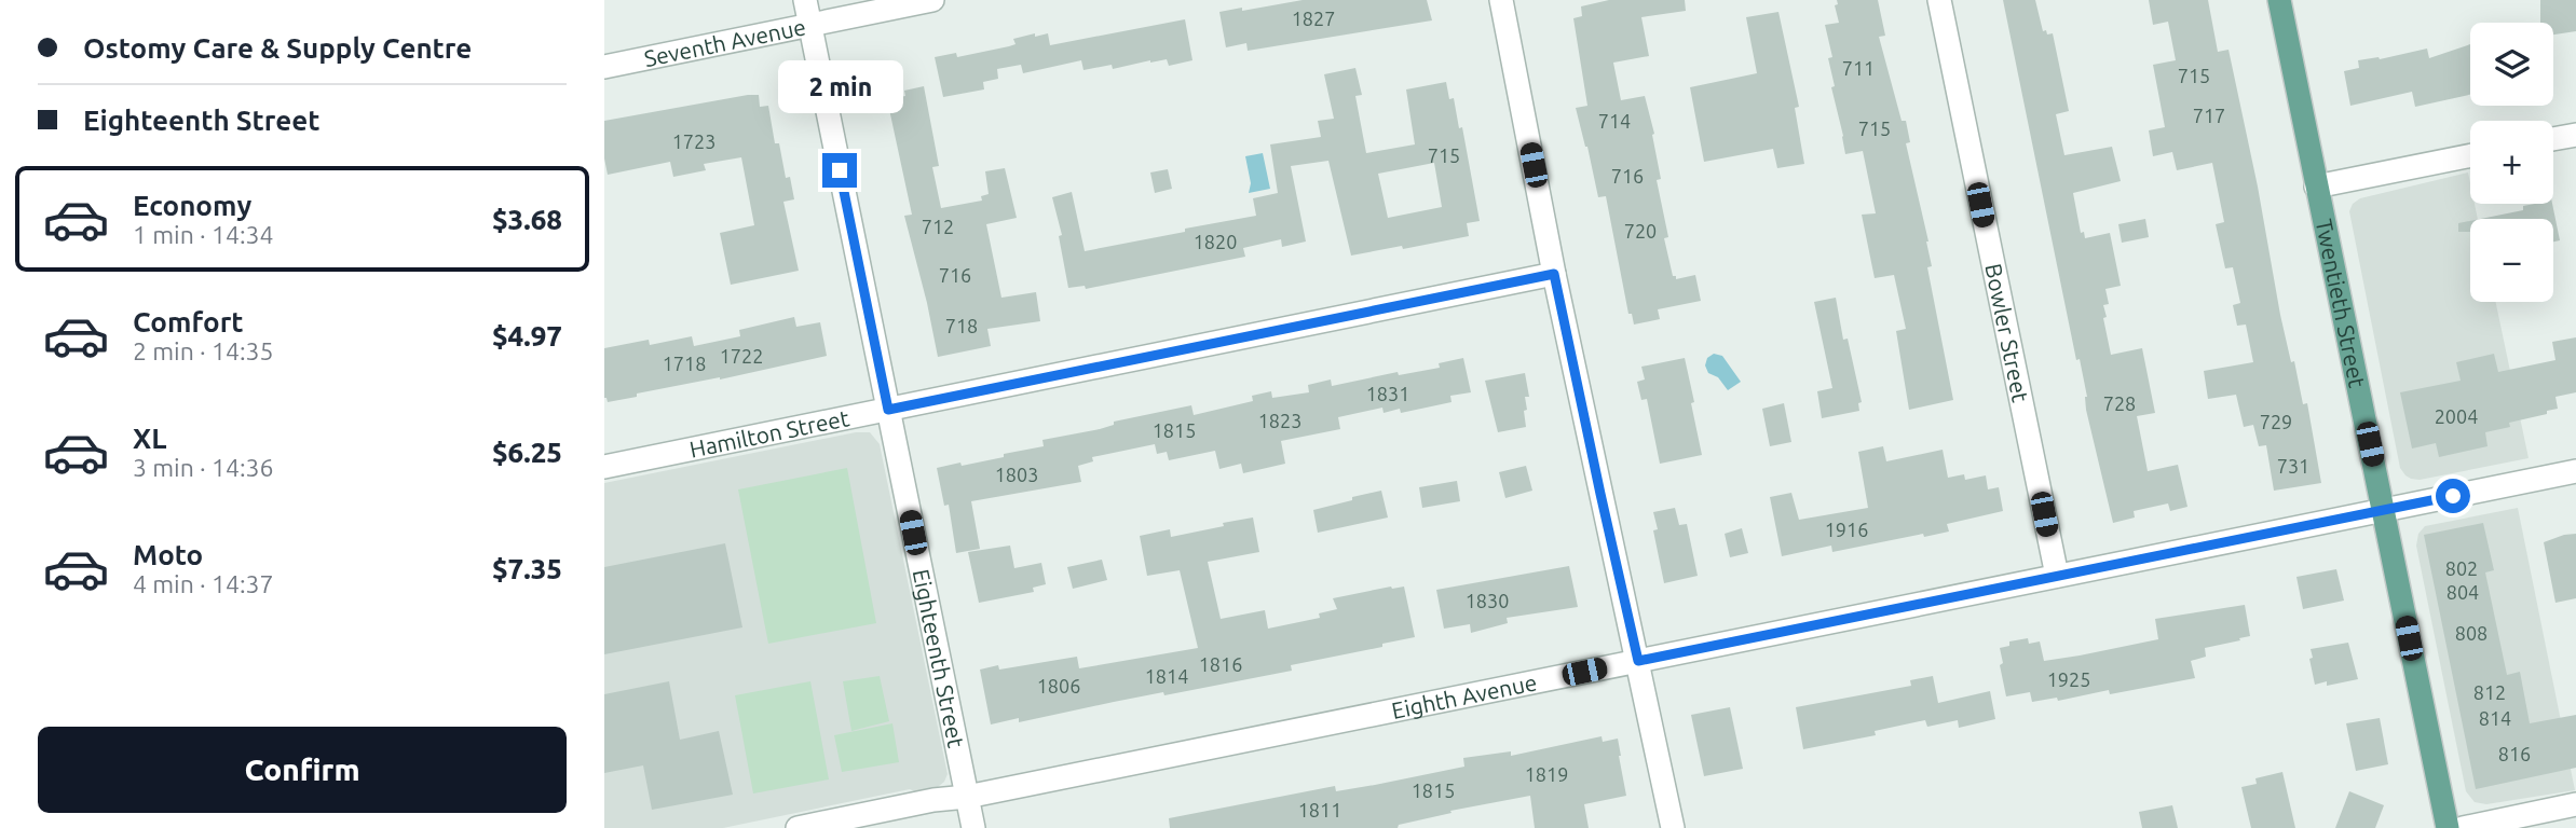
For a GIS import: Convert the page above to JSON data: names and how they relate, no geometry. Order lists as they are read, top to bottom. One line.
{"streets":{"main road":["Twentieth Street"],"street":["Seventh Avenue","Bowler Street","Hamilton Street","Eighteenth Street","Eighth Avenue"]},"crossings":[["Seventh Avenue","Eighteenth Street"],["Twentieth Street","Eighth Avenue"],["Bowler Street","Eighth Avenue"],["Hamilton Street","Eighteenth Street"],["Eighteenth Street","Eighth Avenue"]],"house_numbers":["1827","711","715","717","714","715","1723","715","716","712","720","1820","716","718","1722","1718","1831","728","2004","1823","729","1815","731","1803","1916","802","804","1830","808","1816","1814","1925","1806","812","814","816","1819","1815","1811"],"page":{"banner":["Ostomy Care & Supply Centre","Eighteenth Street"],"map_buttons":["+","−"],"bubble":"2 min","list":[{"name":"Economy","note":"1 min · 14:34","value":"$3.68"},{"name":"Comfort","note":"2 min · 14:35","value":"$4.97"},{"name":"XL","note":"3 min · 14:36","value":"$6.25"},{"name":"Moto","note":"4 min · 14:37","value":"$7.35"}],"buttons":"Confirm"}}
